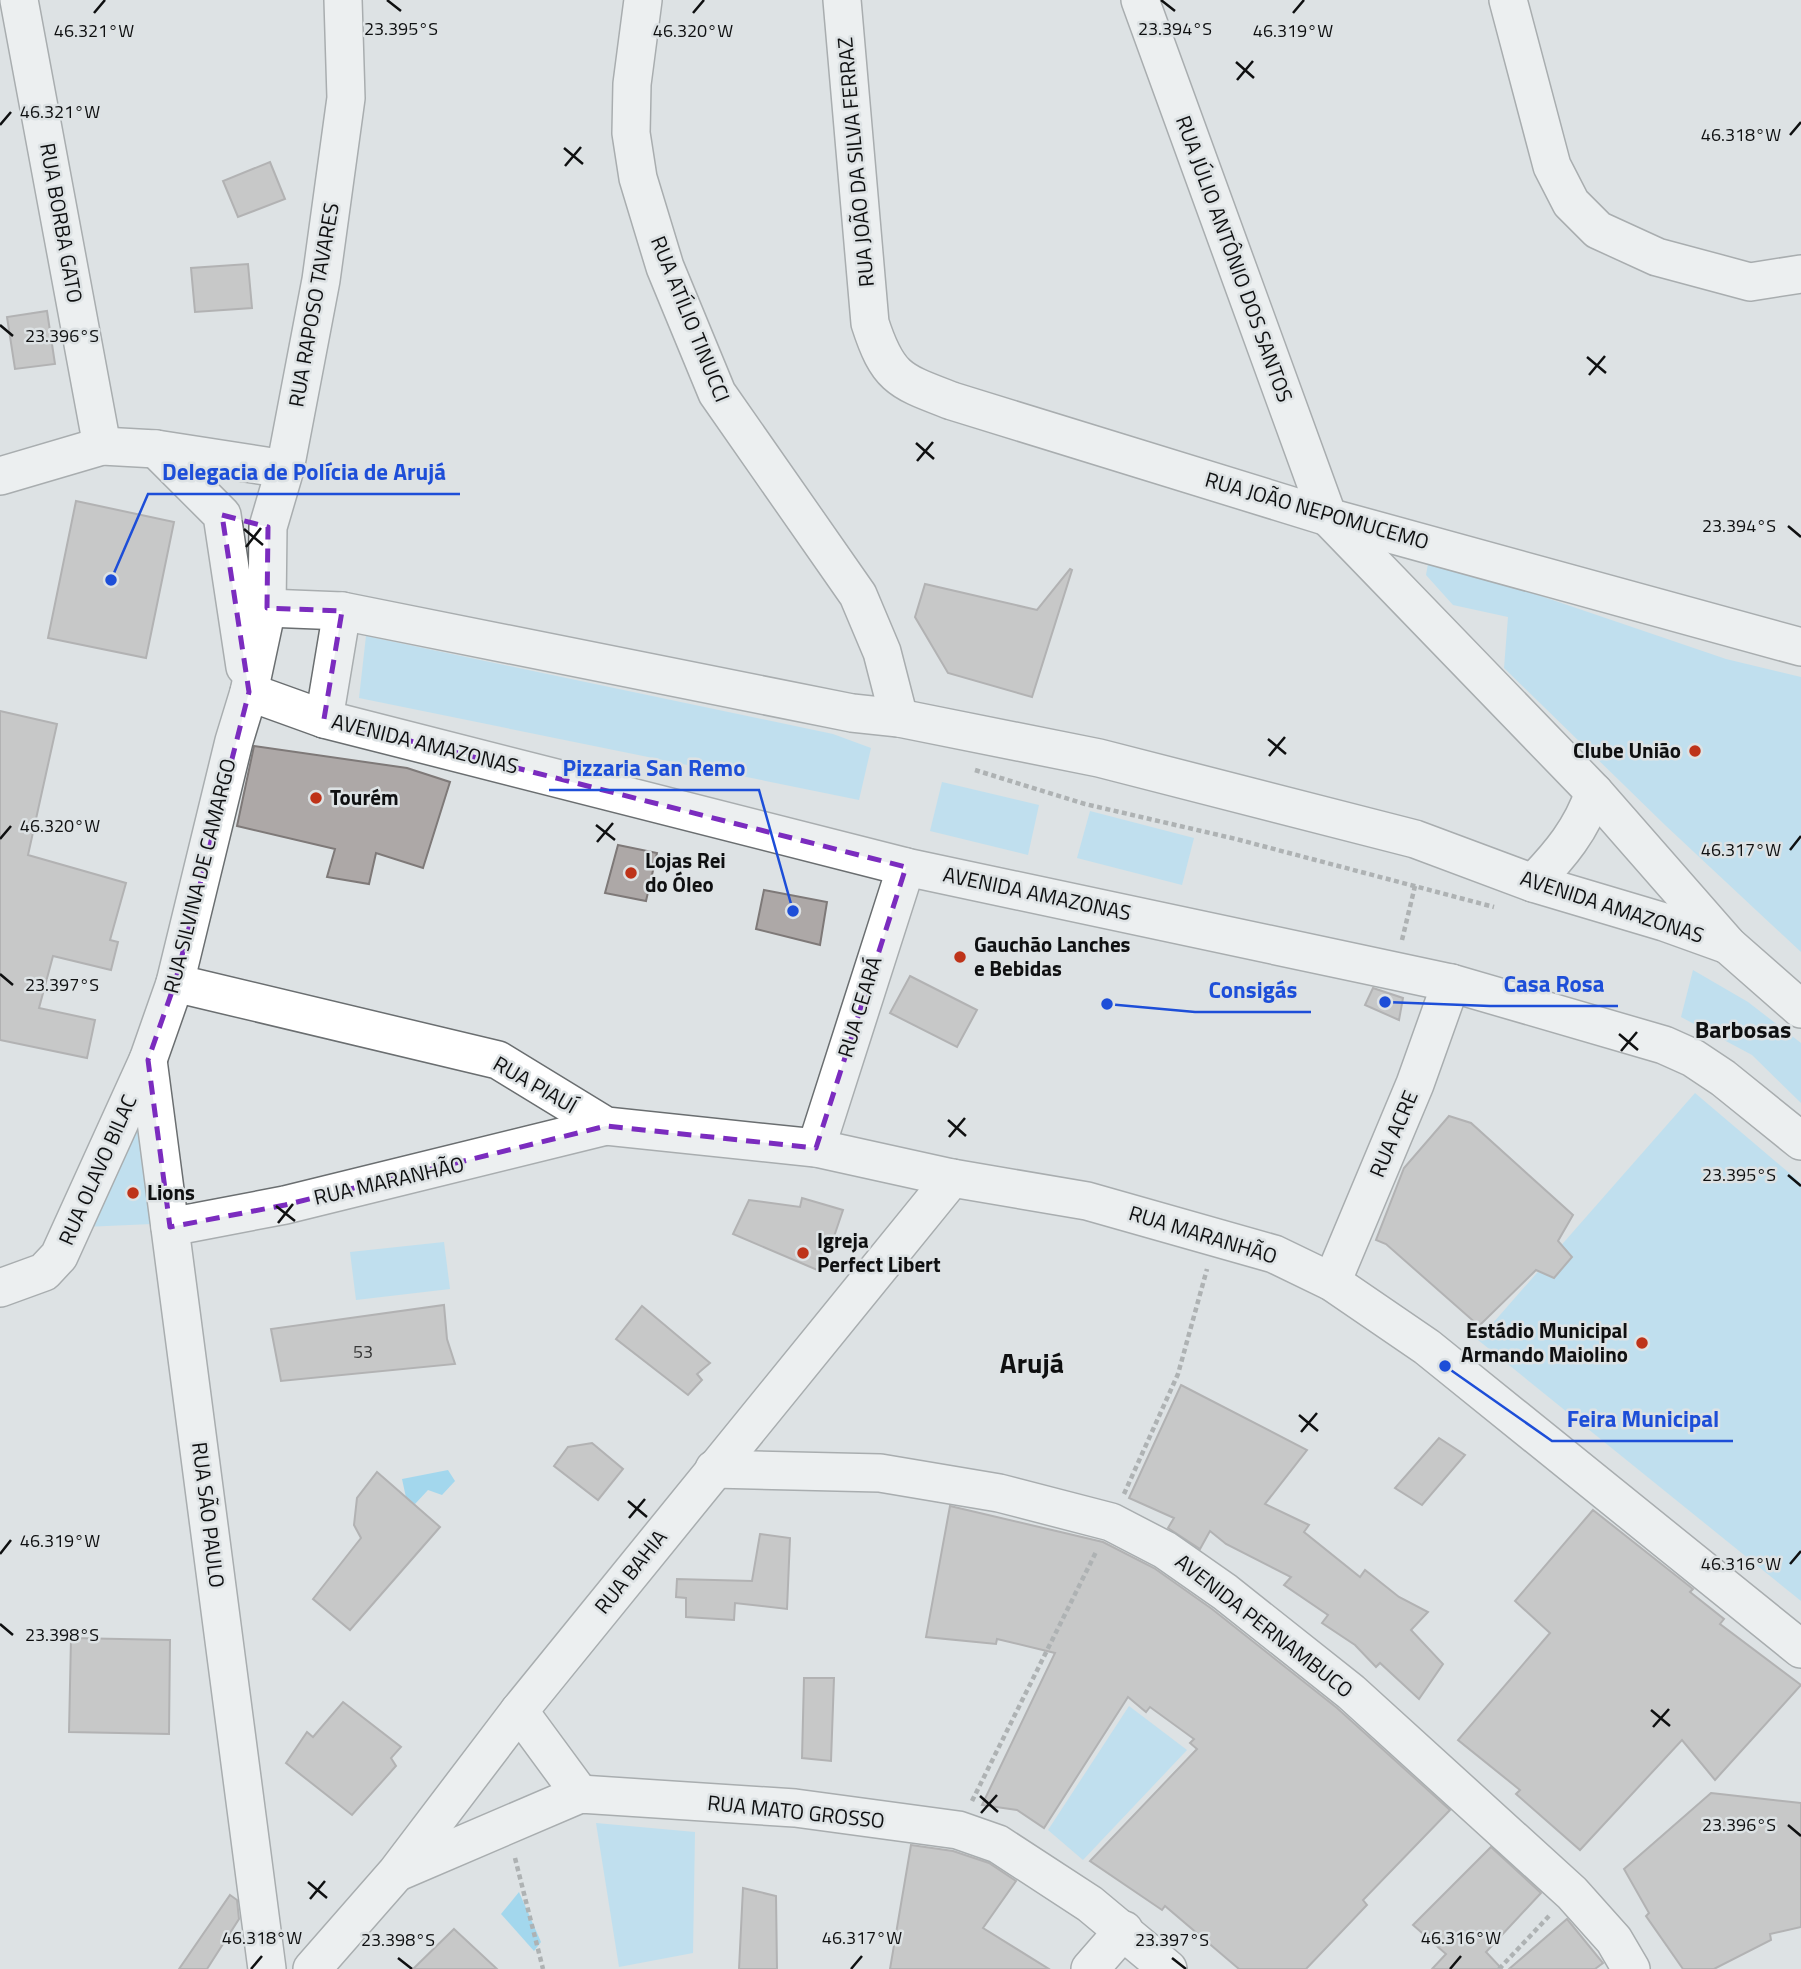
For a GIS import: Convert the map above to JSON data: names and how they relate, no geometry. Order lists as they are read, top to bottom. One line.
{"streets":{"street":["RUA JOÃO DA SILVA FERRAZ","RUA BORBA GATO","RUA JÚLIO ANTÔNIO DOS SANTOS","RUA RAPOSO TAVARES","RUA ATÍLIO TINUCCI","RUA JOÃO NEPOMUCEMO","AVENIDA AMAZONAS","RUA SILVINA DE CAMARGO","RUA CEARÁ","RUA PIAUÍ","RUA ACRE","RUA OLAVO BILAC","RUA MARANHÃO","RUA SÃO PAULO","RUA BAHIA","AVENIDA PERNAMBUCO","RUA MATO GROSSO"]},"crossings":[["RUA JOÃO DA SILVA FERRAZ","RUA JOÃO NEPOMUCEMO"],["RUA JÚLIO ANTÔNIO DOS SANTOS","RUA JOÃO NEPOMUCEMO"],["RUA JÚLIO ANTÔNIO DOS SANTOS","AVENIDA AMAZONAS"],["RUA RAPOSO TAVARES","AVENIDA AMAZONAS"],["RUA RAPOSO TAVARES","RUA SILVINA DE CAMARGO"],["RUA ATÍLIO TINUCCI","AVENIDA AMAZONAS"],["RUA JOÃO NEPOMUCEMO","AVENIDA AMAZONAS"],["AVENIDA AMAZONAS","RUA SILVINA DE CAMARGO"],["AVENIDA AMAZONAS","RUA CEARÁ"],["AVENIDA AMAZONAS","RUA ACRE"],["RUA SILVINA DE CAMARGO","RUA PIAUÍ"],["RUA SILVINA DE CAMARGO","RUA OLAVO BILAC"],["RUA SILVINA DE CAMARGO","RUA SÃO PAULO"],["RUA CEARÁ","RUA PIAUÍ"],["RUA CEARÁ","RUA MARANHÃO"],["RUA PIAUÍ","RUA MARANHÃO"],["RUA ACRE","RUA MARANHÃO"],["RUA OLAVO BILAC","RUA SÃO PAULO"],["RUA MARANHÃO","RUA SÃO PAULO"],["RUA MARANHÃO","RUA BAHIA"],["RUA BAHIA","AVENIDA PERNAMBUCO"],["RUA BAHIA","RUA MATO GROSSO"]],"districts":["Barbosas","Arujá"],"places":["Delegacia de Polícia de Arujá","Clube União","Tourém","Lojas Rei do Óleo","Pizzaria San Remo","Gauchão Lanches e Bebidas","Casa Rosa","Consigás","Lions","Igreja Perfect Libert","Estádio Municipal Armando Maiolino","Feira Municipal"],"house_numbers":["53"],"coordinates":["23.395°S","23.394°S","46.321°W","46.320°W","46.319°W","46.318°W","23.396°S","46.317°W","23.397°S","46.316°W","23.398°S"]}
